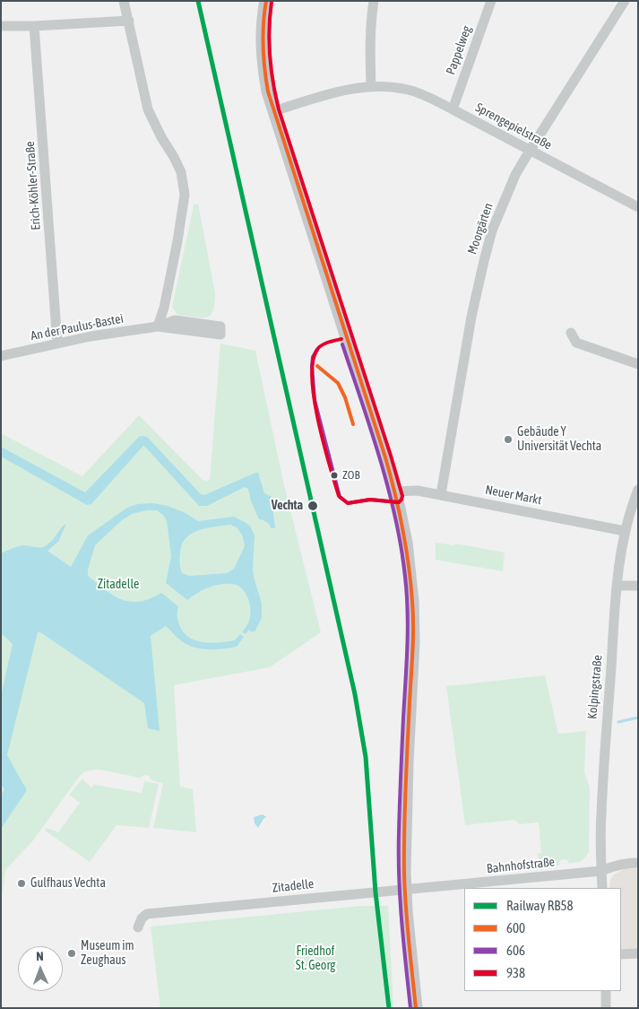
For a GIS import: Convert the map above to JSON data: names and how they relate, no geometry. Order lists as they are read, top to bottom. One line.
{"streets":{"street":["Pappelweg","Sprengepielstraße","Erich-Köhler-Straße","Moorgärten","An der Paulus-Bastei","Neuer Markt","Kolpingstraße","Bahnhofstraße","Zitadelle"]},"crossings":[["Pappelweg","Sprengepielstraße"],["Sprengepielstraße","Moorgärten"],["Erich-Köhler-Straße","An der Paulus-Bastei"],["Moorgärten","Neuer Markt"],["Neuer Markt","Kolpingstraße"],["Kolpingstraße","Bahnhofstraße"],["Bahnhofstraße","Zitadelle"]],"parks":["Zitadelle","Friedhof St. Georg"],"places":["Gebäude Y Universität Vechta","ZOB","Vechta","Gulfhaus Vechta","Museum im Zeughaus"],"lines":["rail line RB58","transit line 600","transit line 938","transit line 606"],"legend":["Railway RB58","600","606","938"],"north":"top"}
